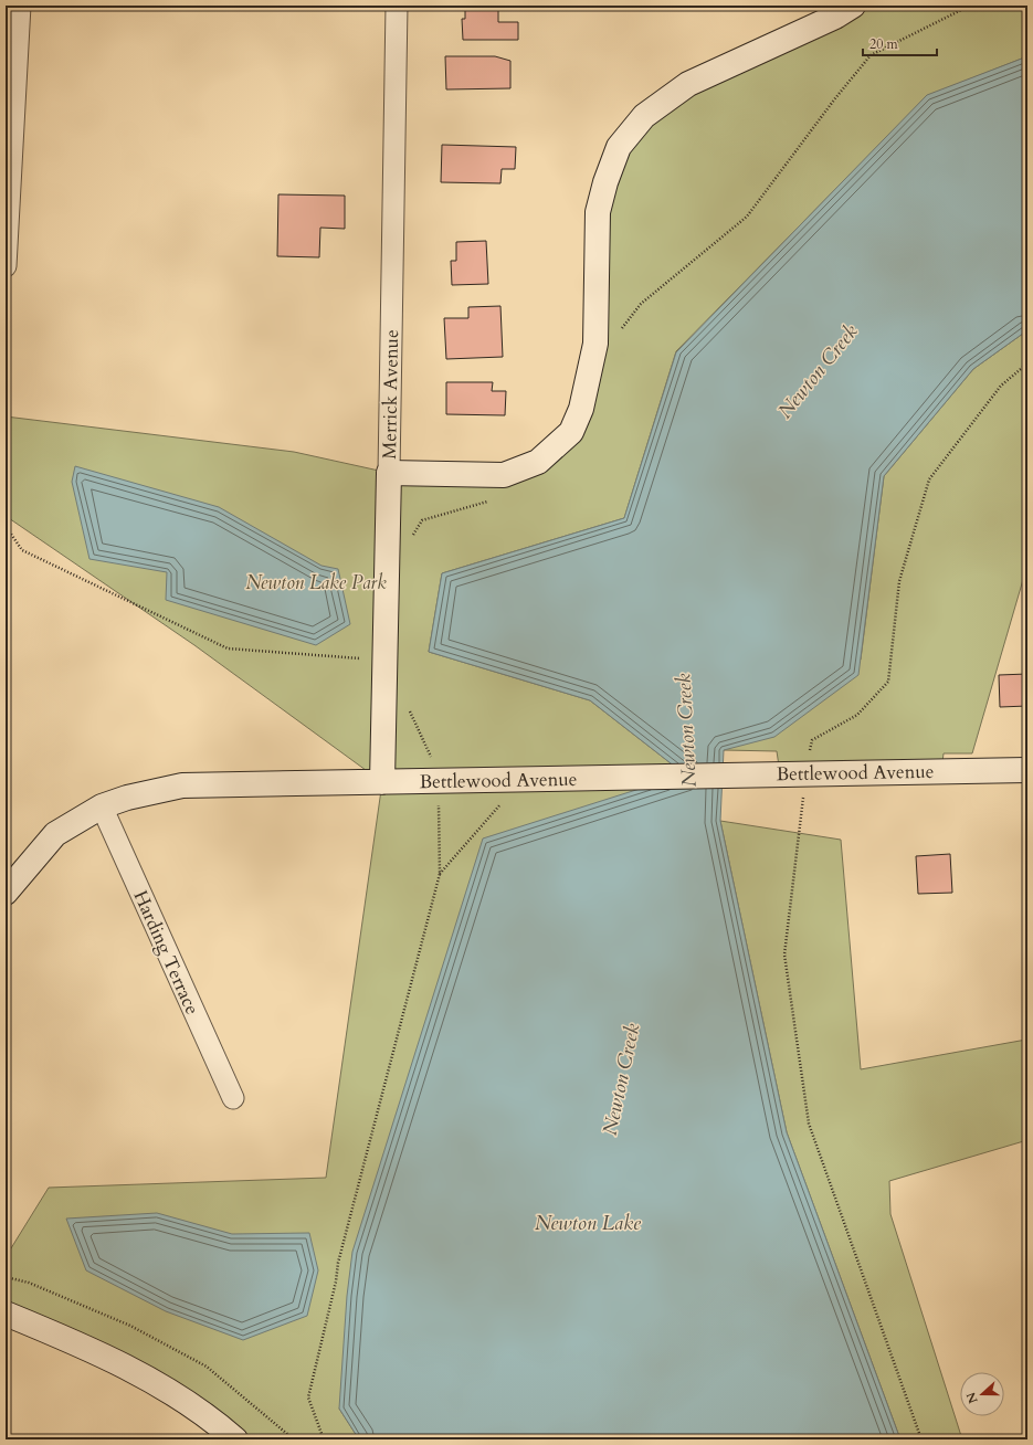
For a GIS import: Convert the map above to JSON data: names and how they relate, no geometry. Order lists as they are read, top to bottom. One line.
{"streets":{"street":["Merrick Avenue","Bettlewood Avenue","Harding Terrace"]},"crossings":[["Merrick Avenue","Bettlewood Avenue"],["Bettlewood Avenue","Harding Terrace"]],"water":["Newton Creek","Newton Lake"],"parks":["Newton Lake Park"],"scale_bar":"20 m","north":"left"}
